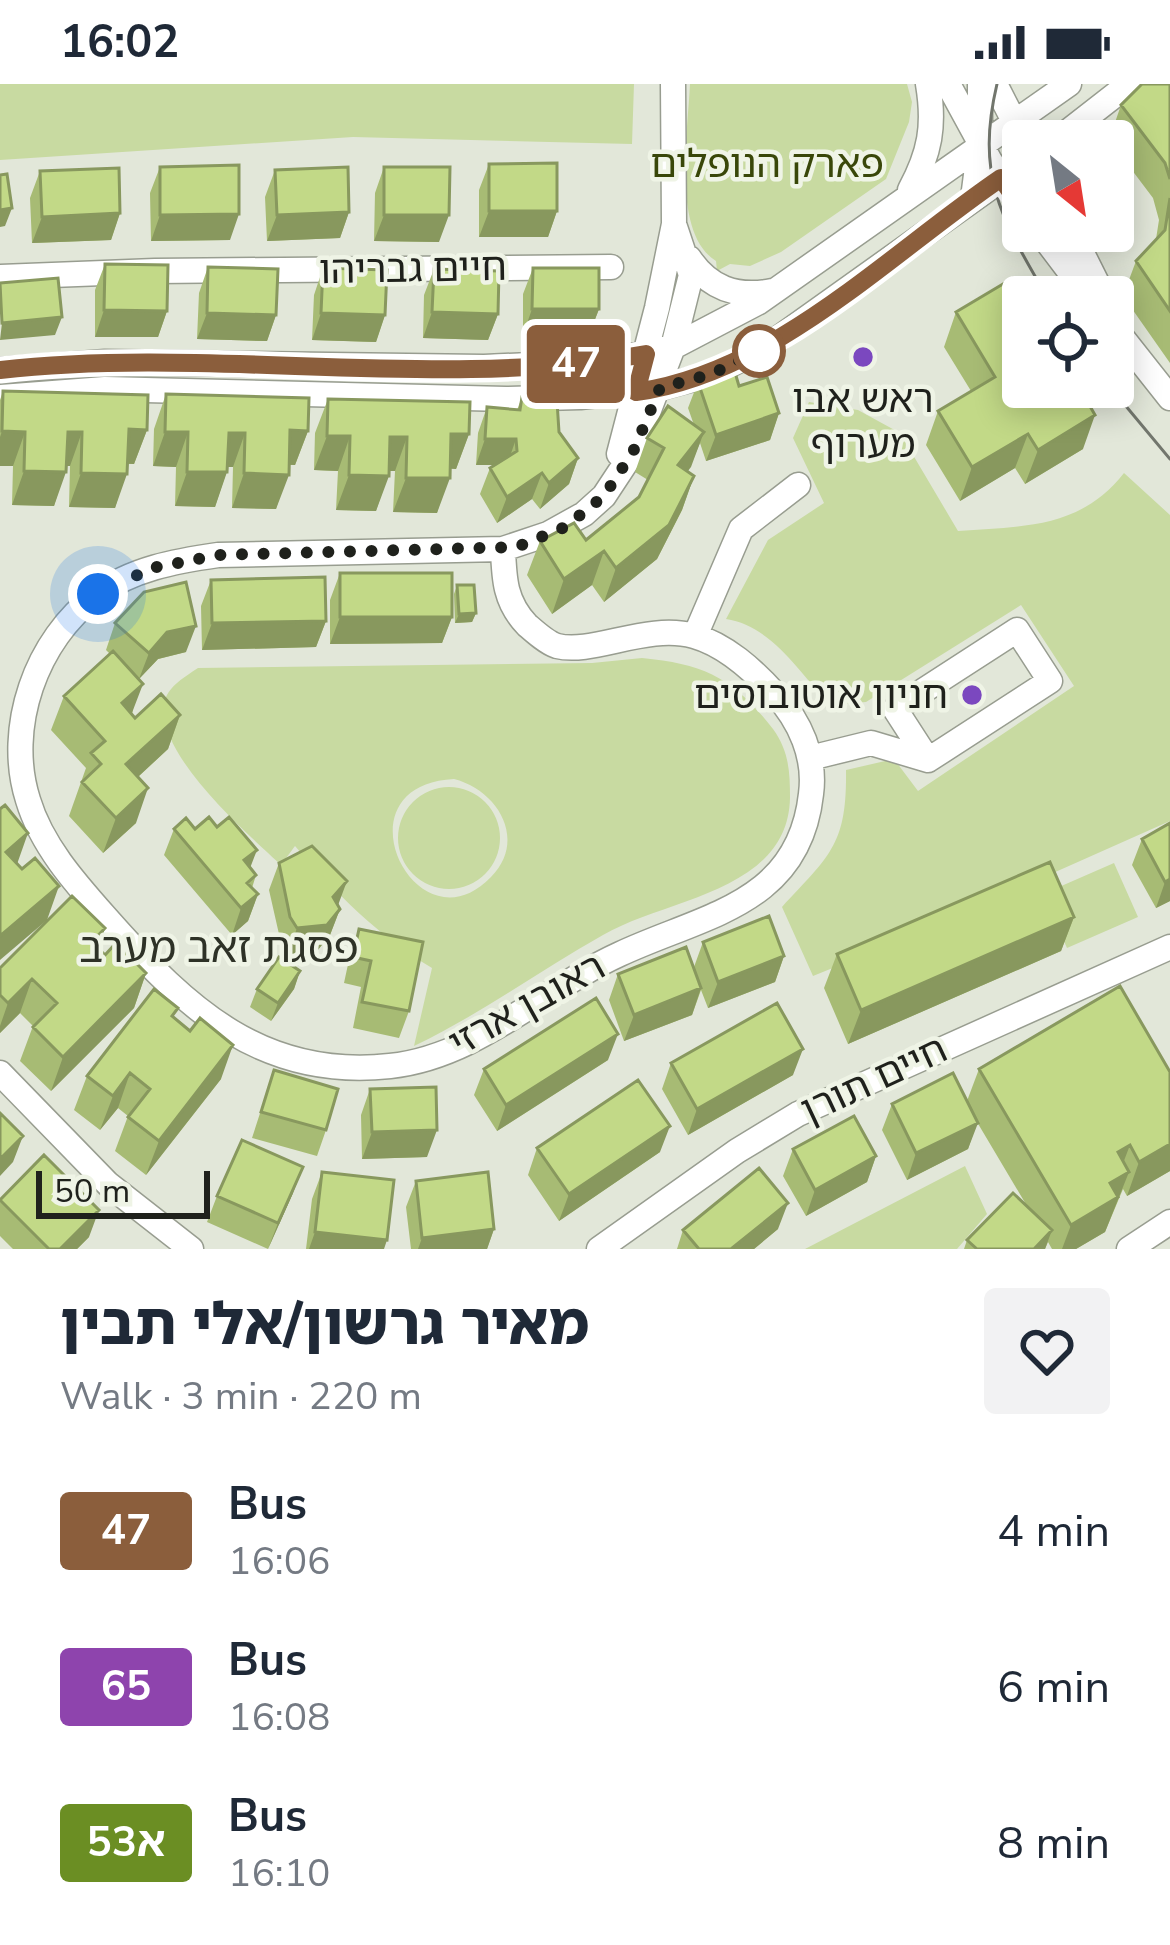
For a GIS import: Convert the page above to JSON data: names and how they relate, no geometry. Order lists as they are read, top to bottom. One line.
{"streets":{"street":["חיים גבריהו","ראובן ארזי","חיים תורן"]},"districts":["פסגת זאב מערב"],"parks":["פארק הנופלים"],"places":["ראש אבו מערוף","חניון אוטובוסים"],"lines":["bus line 47"],"scale_bar":"50 m","north":"bottom right","page":{"status":"16:02","on_map":"47","scale":"50 m","heading":["מאיר גרשון/אלי תבין","Walk · 3 min · 220 m"],"list":[{"mark":"47","name":"Bus","note":"16:06","value":"4 min"},{"mark":"65","name":"Bus","note":"16:08","value":"6 min"},{"mark":"53א","name":"Bus","note":"16:10","value":"8 min"}]}}
